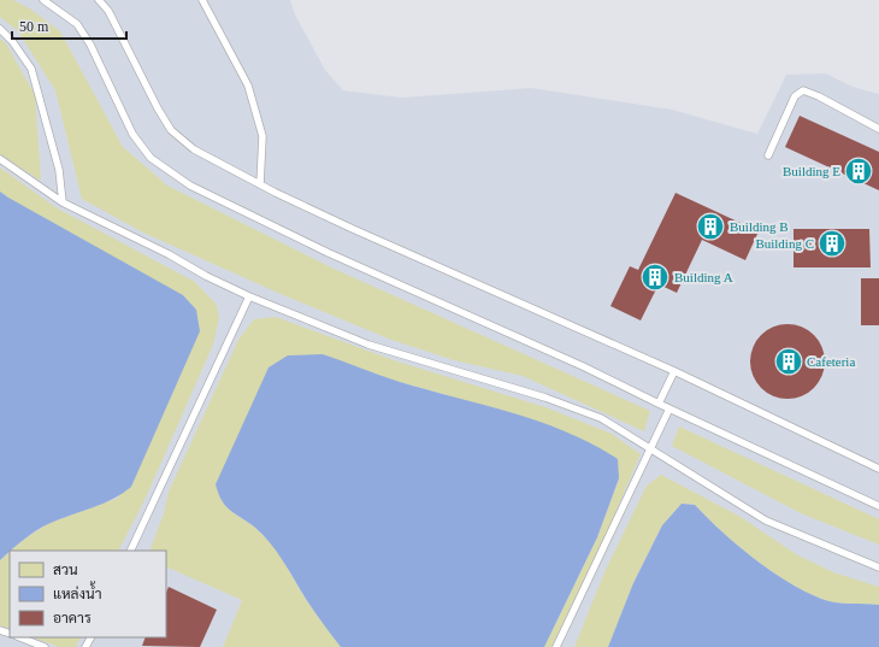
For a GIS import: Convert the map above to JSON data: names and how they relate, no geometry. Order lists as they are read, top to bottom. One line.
{"places":{"building":["Building E","Building B","Building C","Building A","Cafeteria"]},"legend":["สวน","แหล่งน้ำ","อาคาร"],"scale_bar":"50 m"}
